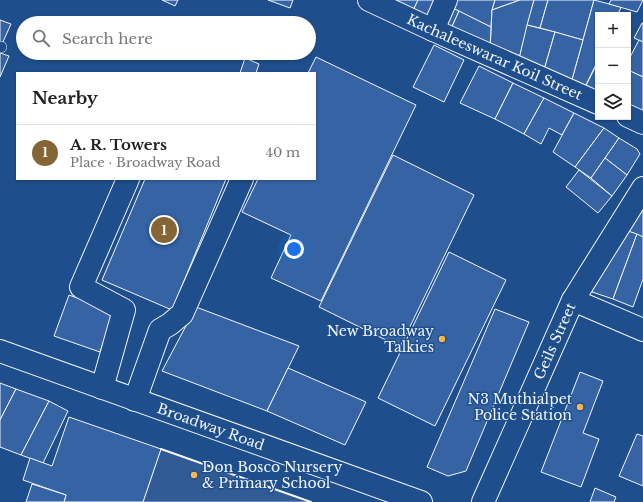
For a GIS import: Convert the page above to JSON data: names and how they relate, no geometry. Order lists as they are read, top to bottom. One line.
{"streets":{"street":["Kachaleeswarar Koil Street","Geils Street","Broadway Road"]},"places":["New Broadway Talkies","N3 Muthialpet Police Station","Don Bosco Nursery & Primary School"],"page":{"map_buttons":["+","−"],"search":"Search here","heading":"Nearby","list":[{"mark":"1","name":"A. R. Towers","note":"Place · Broadway Road","value":"40 m"}],"pins":"1"}}
